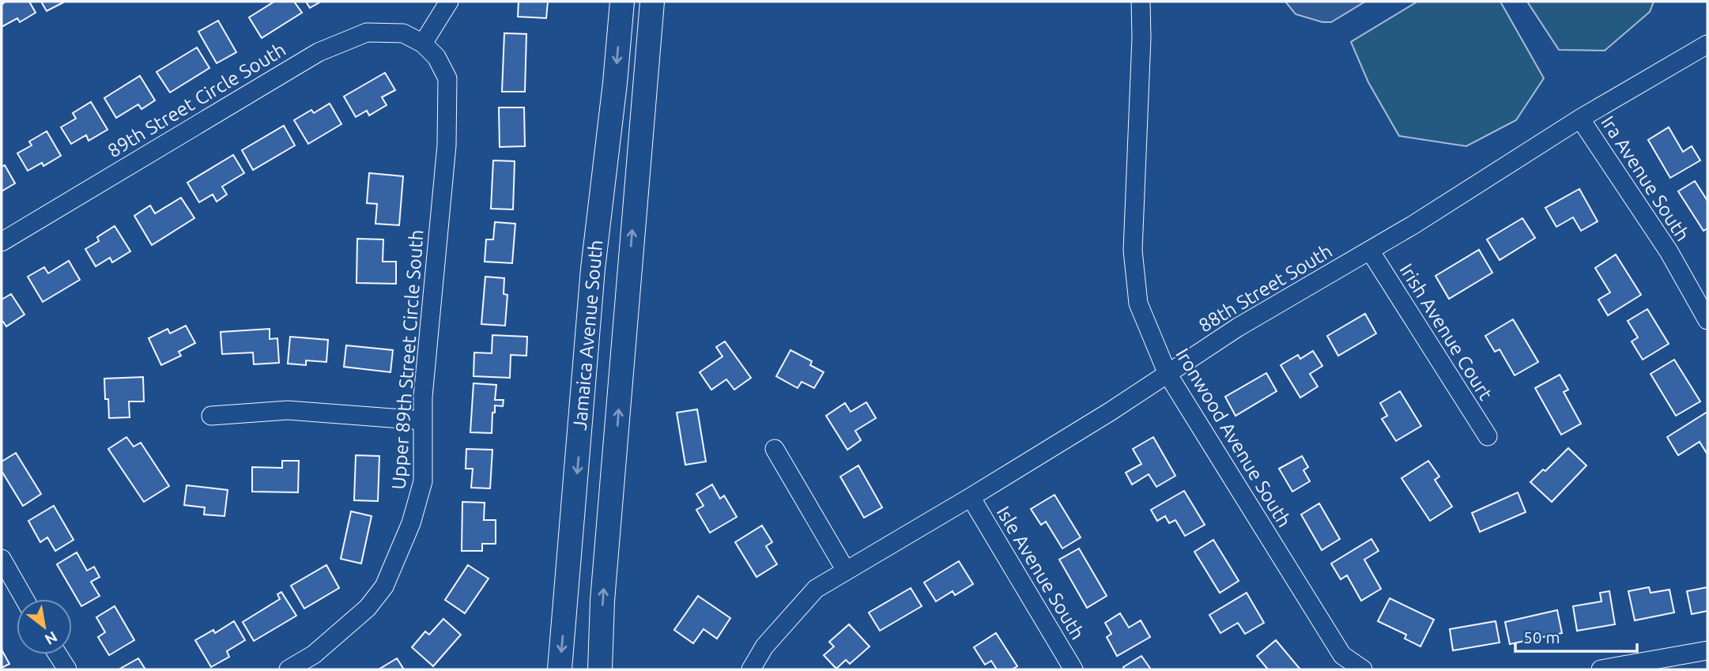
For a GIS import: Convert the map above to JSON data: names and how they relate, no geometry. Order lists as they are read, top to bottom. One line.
{"streets":{"main road":["Jamaica Avenue South"],"street":["89th Street Circle South","Ira Avenue South","88th Street South","Irish Avenue Court","Upper 89th Street Circle South","Ironwood Avenue South","Isle Avenue South"]},"crossings":[["89th Street Circle South","Upper 89th Street Circle South"],["Ira Avenue South","88th Street South"],["88th Street South","Irish Avenue Court"],["88th Street South","Ironwood Avenue South"],["88th Street South","Isle Avenue South"]],"scale_bar":"50 m","north":"bottom right"}
